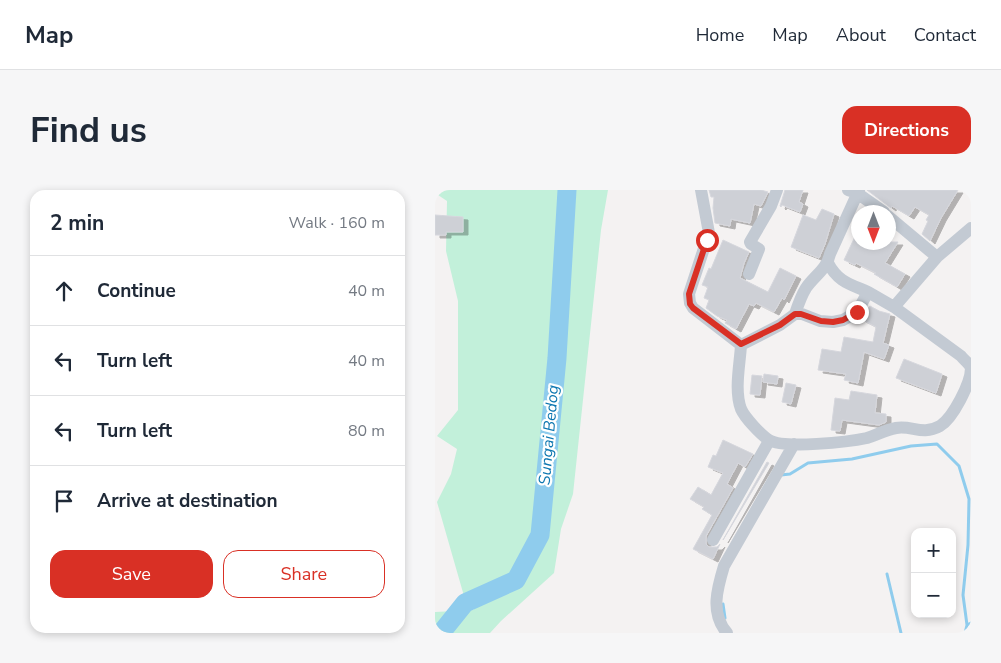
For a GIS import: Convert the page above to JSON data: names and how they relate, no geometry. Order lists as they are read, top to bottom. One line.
{"water":["Sungai Bedog"],"north":"bottom","page":{"header":"Map","nav":["Home","Map","About","Contact"],"buttons":["Directions",["Save","Share"]],"title":"Find us","heading":["2 min","Walk · 160 m"],"list":[["Continue","40 m"],["Turn left","40 m"],["Turn left","80 m"],"Arrive at destination"],"map_buttons":["+","−"]}}
